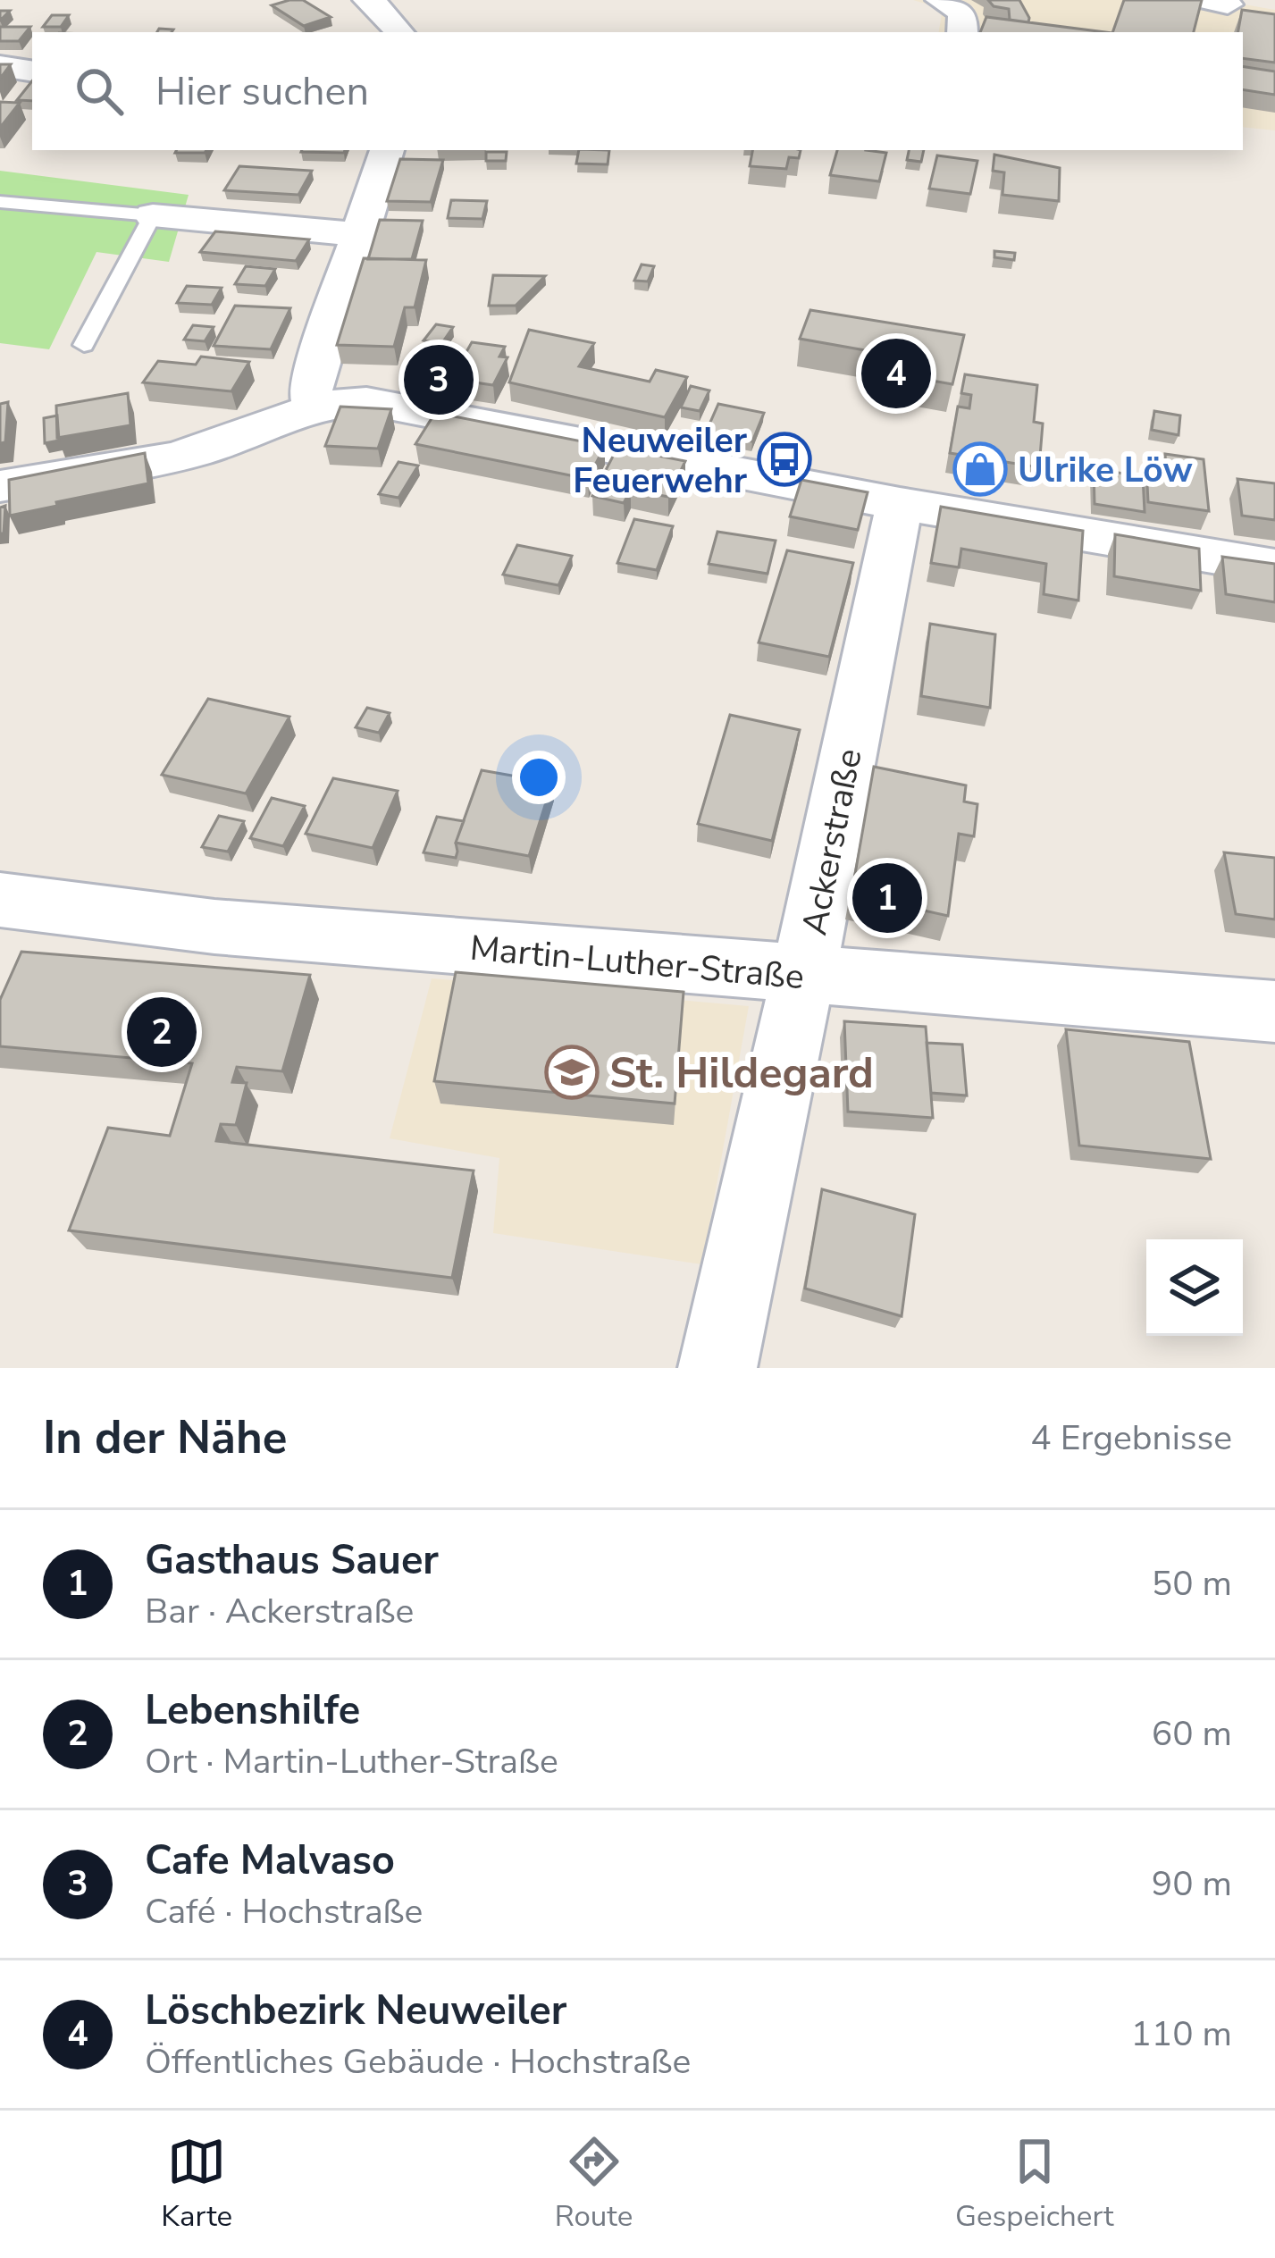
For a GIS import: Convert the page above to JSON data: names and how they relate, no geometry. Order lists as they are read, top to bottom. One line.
{"streets":{"street":["Ackerstraße","Martin-Luther-Straße"]},"crossings":[["Ackerstraße","Martin-Luther-Straße"]],"places":{"bus stop":["Neuweiler Feuerwehr"],"shop":["Ulrike Löw"],"school or university":["St. Hildegard"]},"page":{"search":"Hier suchen","pins":["4","3","1","2"],"heading":["In der Nähe","4 Ergebnisse"],"list":[{"mark":"1","name":"Gasthaus Sauer","note":"Bar · Ackerstraße","value":"50 m"},{"mark":"2","name":"Lebenshilfe","note":"Ort · Martin-Luther-Straße","value":"60 m"},{"mark":"3","name":"Cafe Malvaso","note":"Café · Hochstraße","value":"90 m"},{"mark":"4","name":"Löschbezirk Neuweiler","note":"Öffentliches Gebäude · Hochstraße","value":"110 m"}],"nav":["Karte","Route","Gespeichert"]}}
